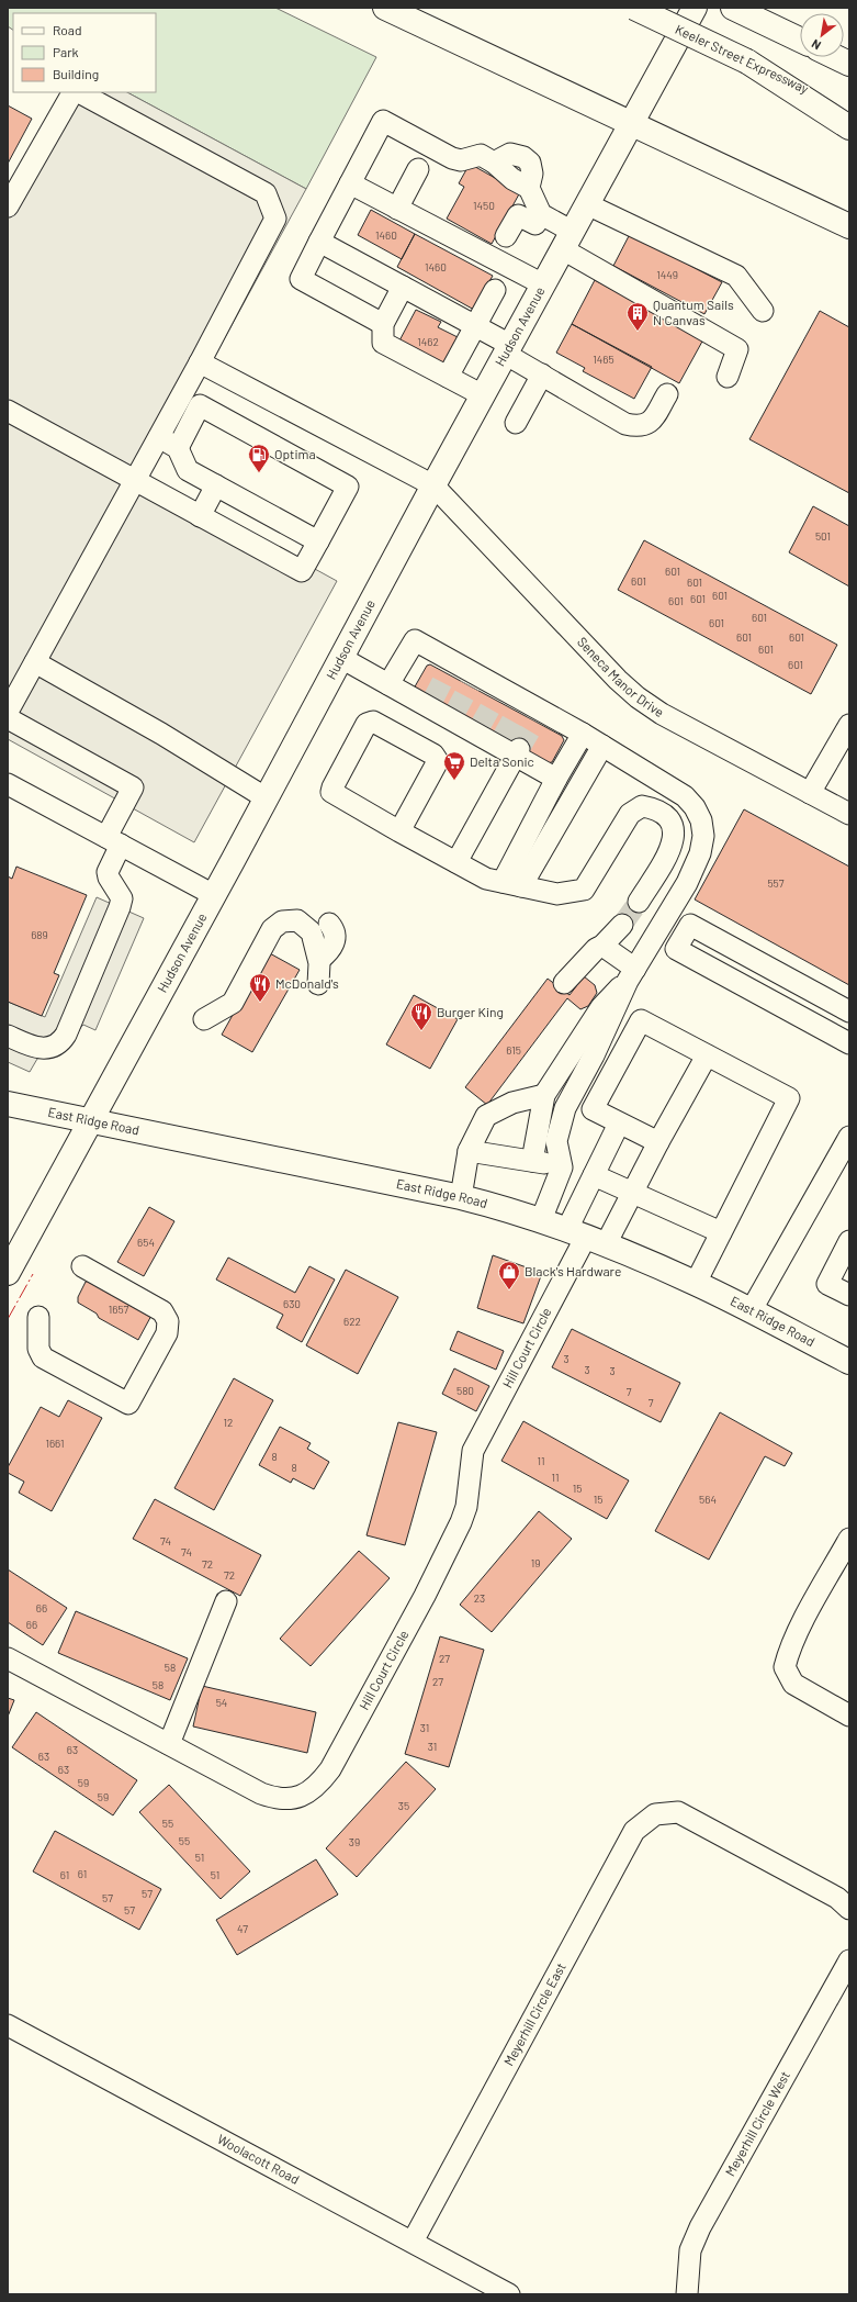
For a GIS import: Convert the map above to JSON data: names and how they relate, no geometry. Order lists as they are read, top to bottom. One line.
{"streets":{"main road":["Keeler Street Expressway","Hudson Avenue","East Ridge Road"],"street":["Seneca Manor Drive","Hill Court Circle","Meyerhill Circle East","Meyerhill Circle West","Woolacott Road"]},"crossings":[["Hudson Avenue","Seneca Manor Drive"],["Hudson Avenue","East Ridge Road"],["East Ridge Road","Hill Court Circle"],["Meyerhill Circle East","Woolacott Road"]],"places":{"building":["Quantum Sails N Canvas"],"fuel station":["Optima"],"supermarket":["Delta Sonic"],"restaurant":["McDonald's","Burger King"],"shop":["Black's Hardware"]},"house_numbers":["1450","1460","1460","1449","1462","1465","501","601","601","601","601","601","601","601","601","601","601","601","601","557","689","615","654","630","1657","622","3","3","3","580","7","7","12","1661","8","11","8","11","15","15","564","74","74","19","72","72","23","66","66","27","58","27","58","54","31","31","63","63","63","59","59","35","55","55","39","51","61","61","51","57","57","57","47"],"legend":["Road","Park","Building"],"north":"bottom left"}
